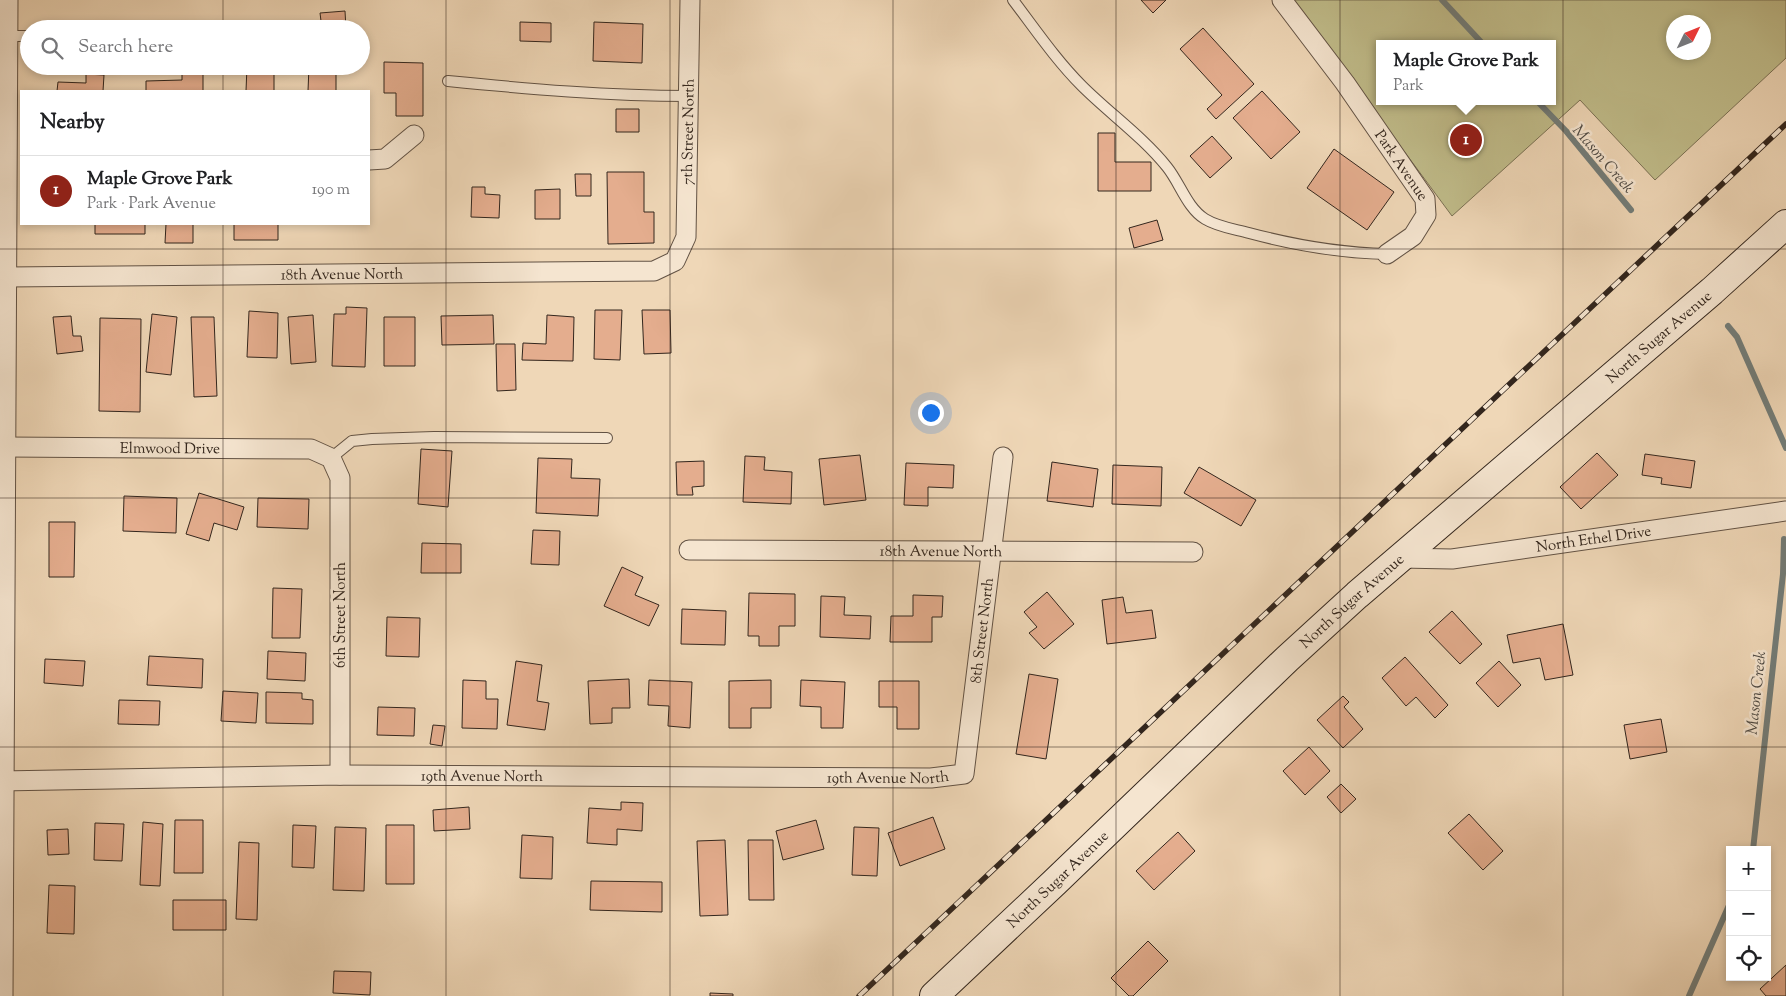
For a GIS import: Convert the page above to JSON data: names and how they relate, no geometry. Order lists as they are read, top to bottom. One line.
{"streets":{"street":["7th Street North","Park Avenue","18th Avenue North","North Sugar Avenue","Elmwood Drive","North Ethel Drive","6th Street North","8th Street North","19th Avenue North"]},"crossings":[["7th Street North","18th Avenue North"],["18th Avenue North","8th Street North"],["North Sugar Avenue","North Ethel Drive"],["Elmwood Drive","6th Street North"],["6th Street North","19th Avenue North"],["8th Street North","19th Avenue North"]],"water":["Mason Creek"],"north":"top right","page":{"search":"Search here","popup":["Maple Grove Park","Park"],"heading":"Nearby","pins":"1","list":[{"mark":"1","name":"Maple Grove Park","note":"Park · Park Avenue","value":"190 m"}],"map_buttons":["+","−"]}}
